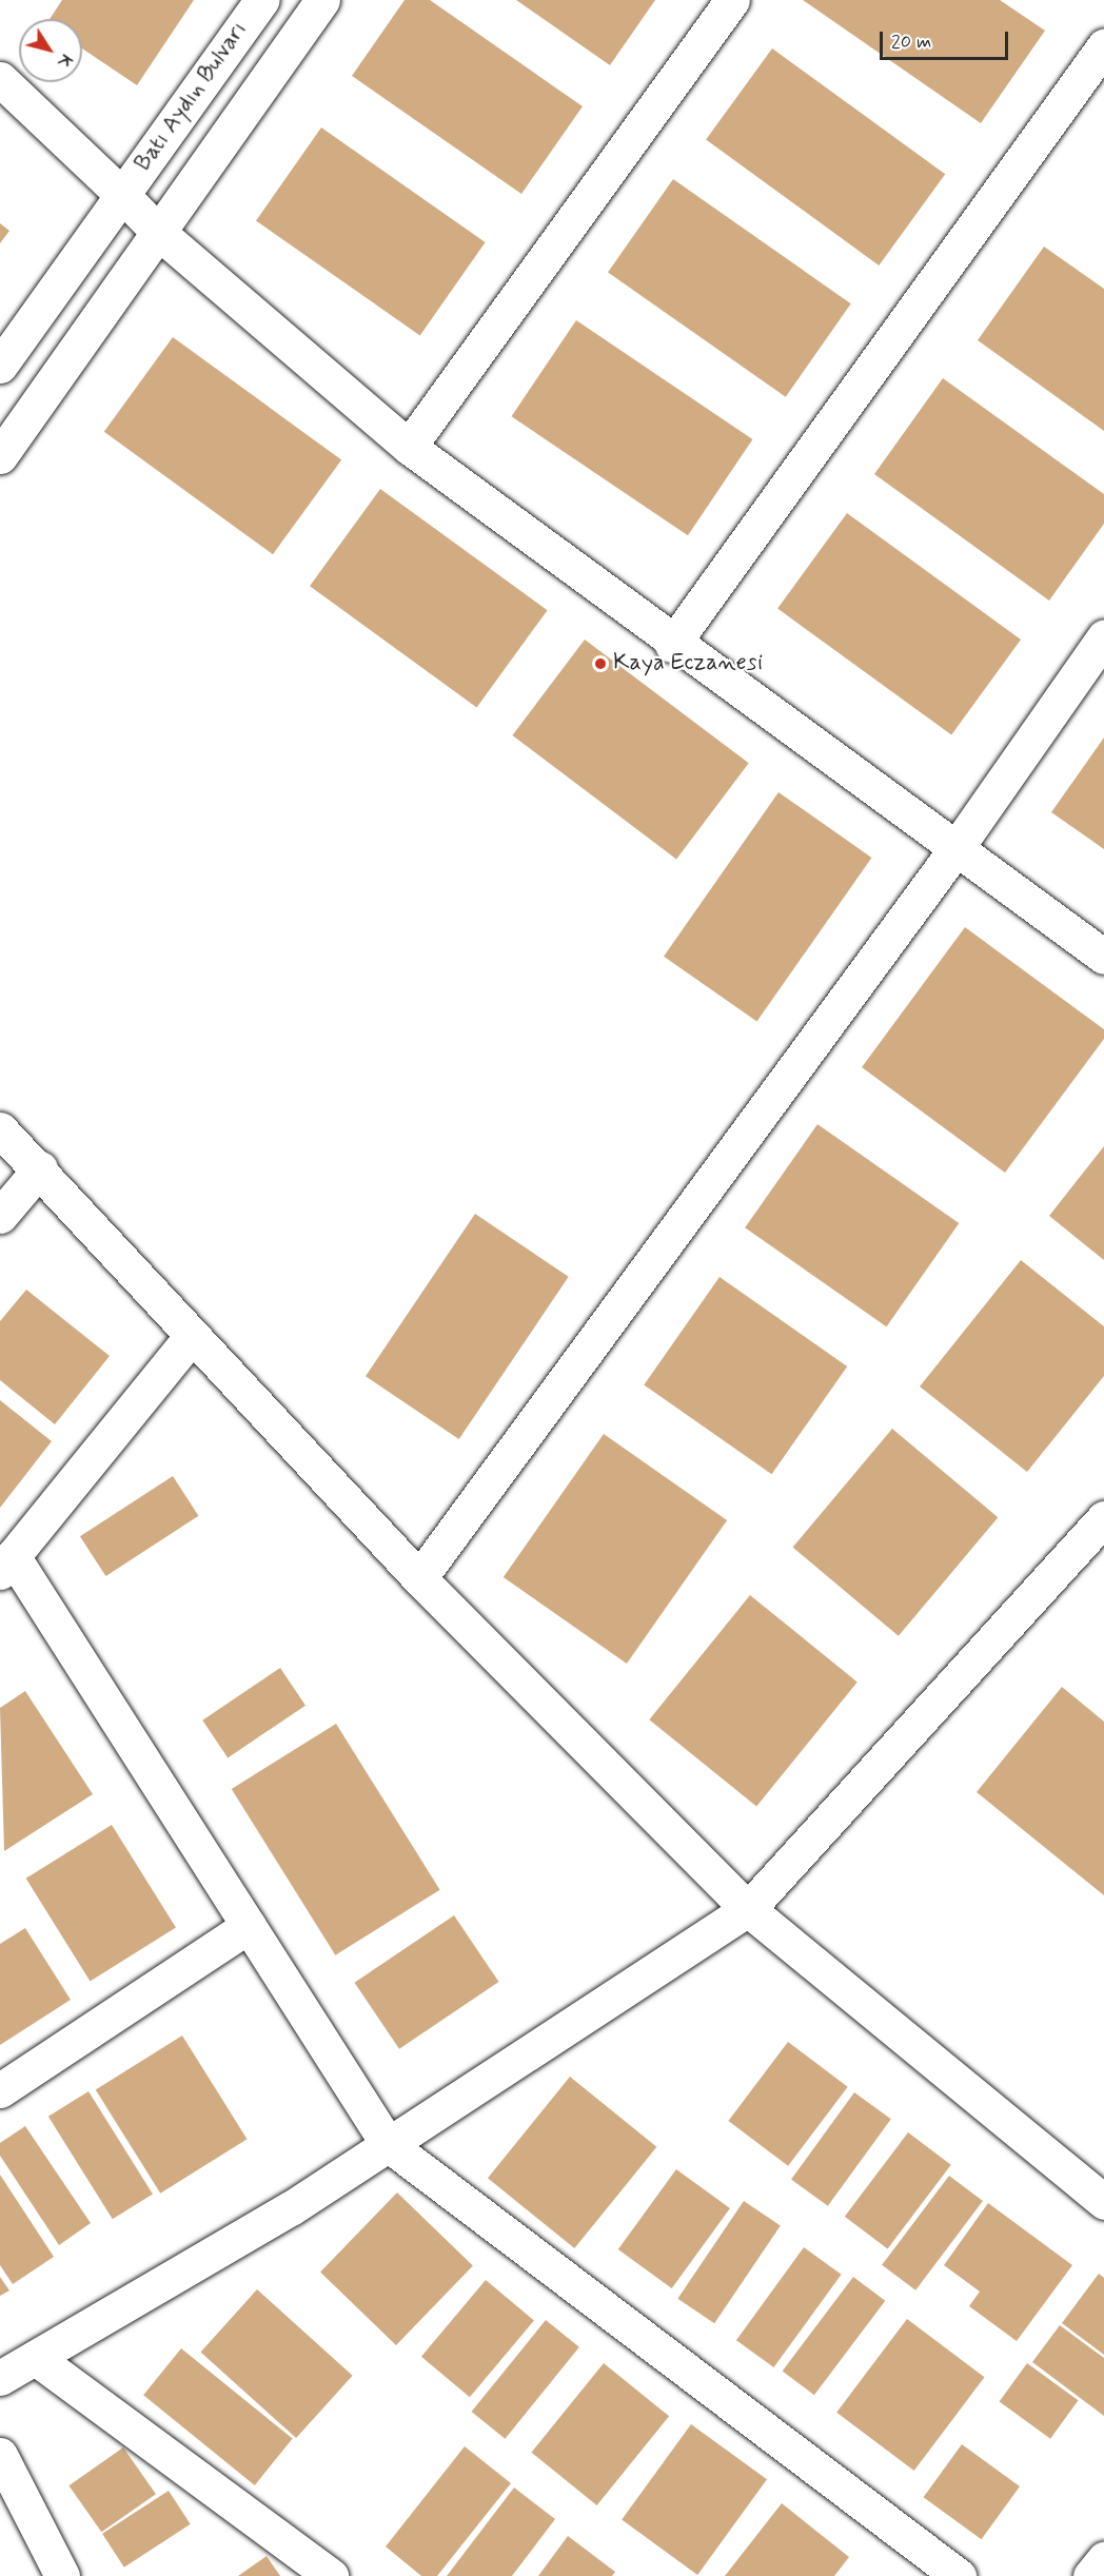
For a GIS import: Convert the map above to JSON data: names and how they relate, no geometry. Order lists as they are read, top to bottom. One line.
{"streets":{"street":["Batı Aydın Bulvarı"]},"places":["Kaya Eczanesi"],"scale_bar":"20 m","north":"bottom right"}
